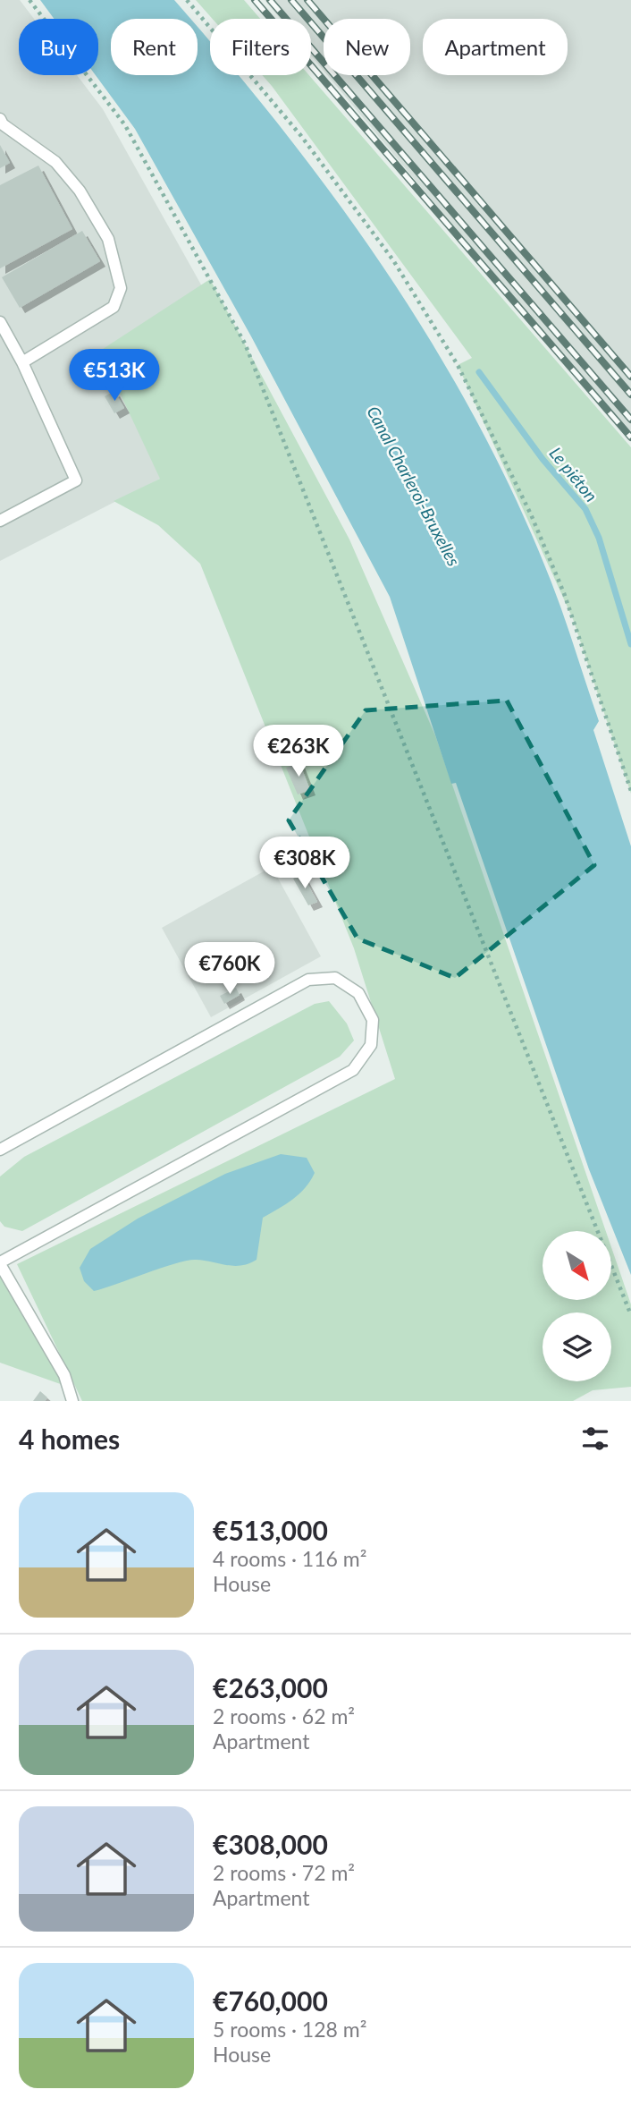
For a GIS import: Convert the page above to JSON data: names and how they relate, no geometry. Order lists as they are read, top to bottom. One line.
{"water":["Le piéton","Canal Charleroi-Bruxelles"],"north":"bottom right","page":{"chip":["Buy","Rent","Filters","New","Apartment"],"price":["€513K","€263K","€308K","€760K"],"heading":"4 homes","list":[{"name":"€513,000","note":"4 rooms · 116 m² · House"},{"name":"€263,000","note":"2 rooms · 62 m² · Apartment"},{"name":"€308,000","note":"2 rooms · 72 m² · Apartment"},{"name":"€760,000","note":"5 rooms · 128 m² · House"}]}}
